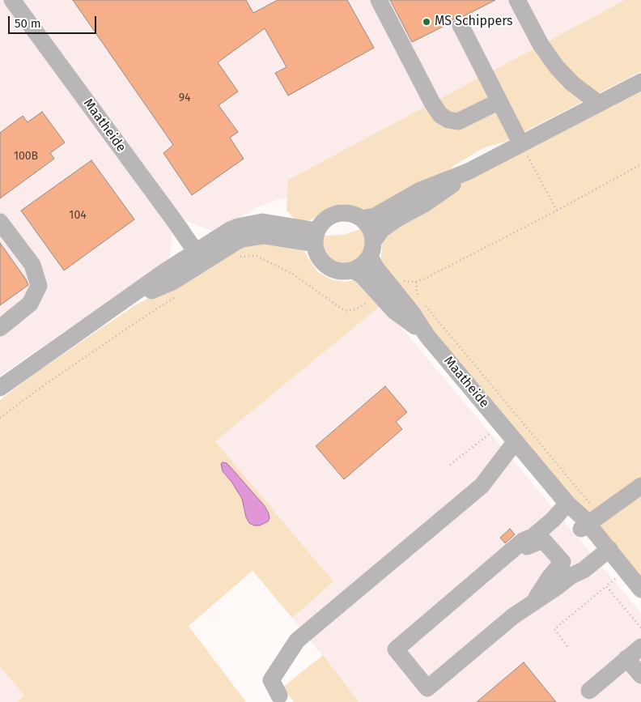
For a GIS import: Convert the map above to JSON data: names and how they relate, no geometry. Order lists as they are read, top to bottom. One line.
{"streets":{"street":["Maatheide"]},"places":["MS Schippers"],"house_numbers":["94","100B","104"],"scale_bar":"50 m"}
